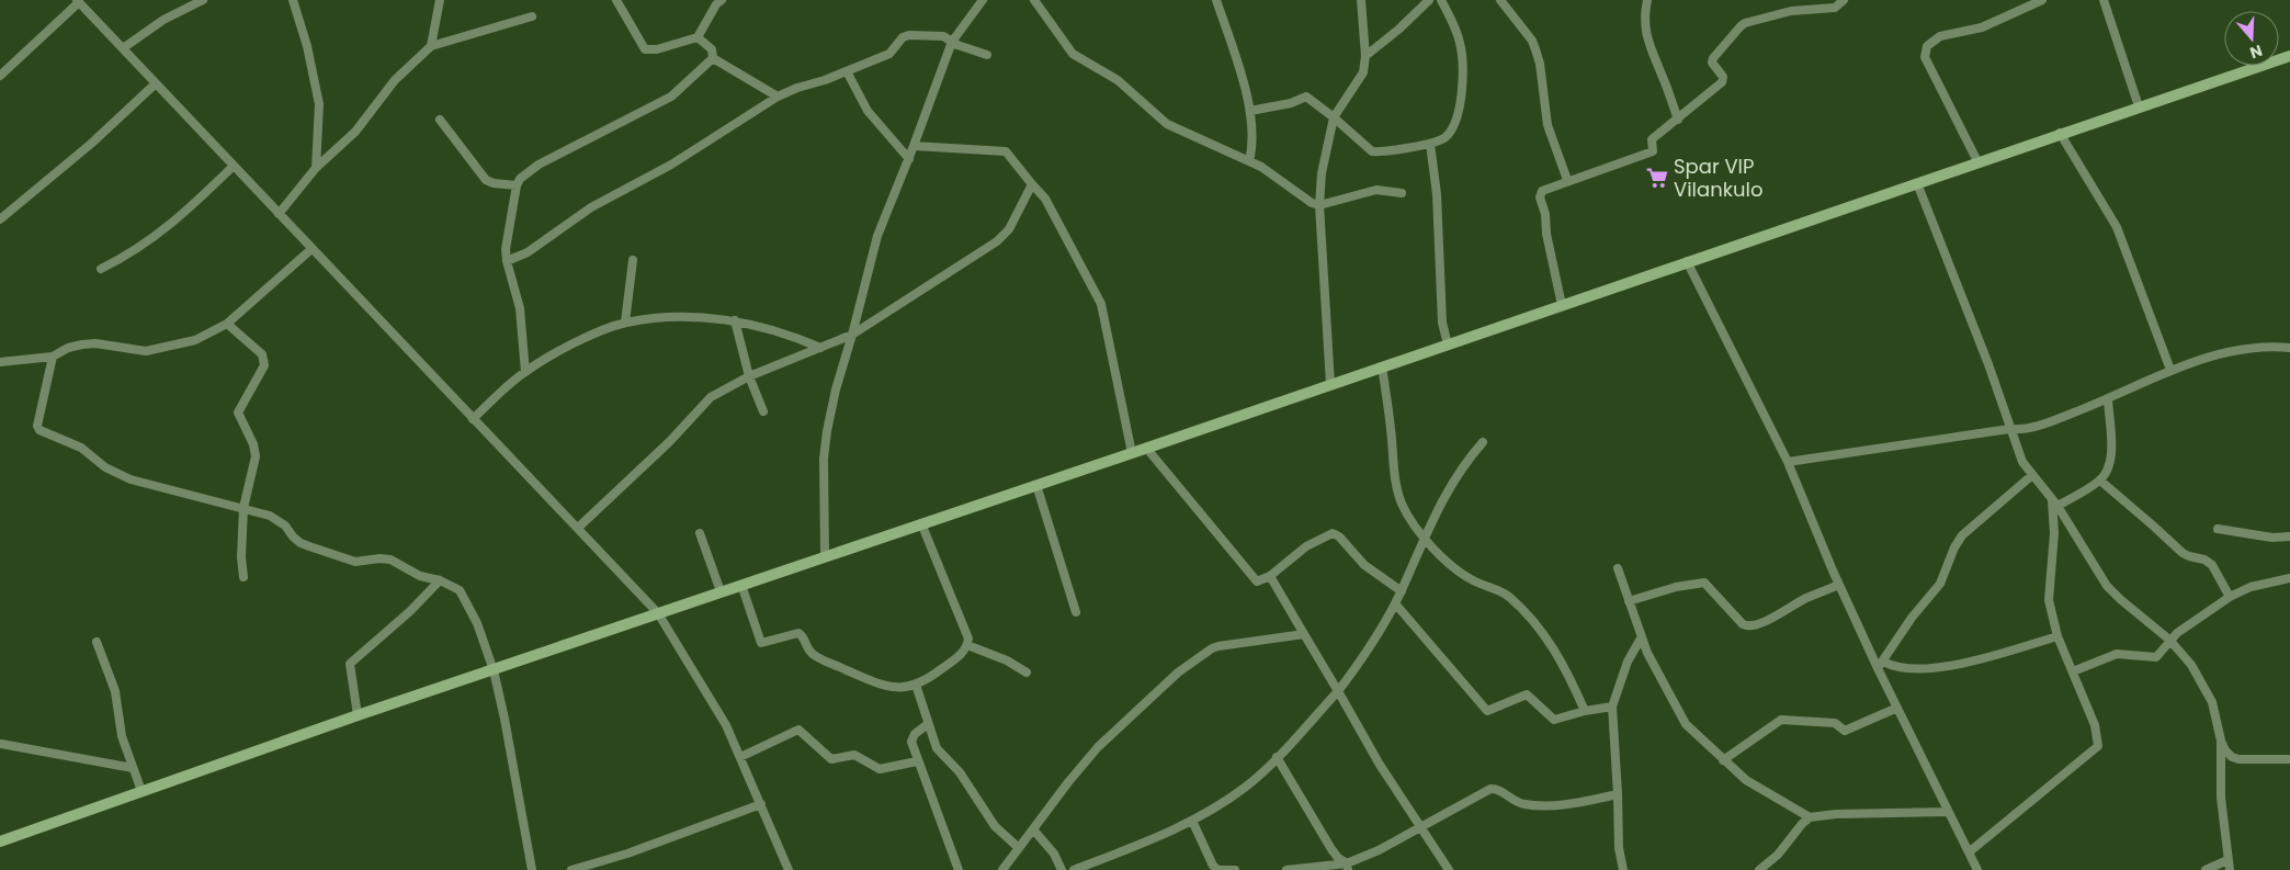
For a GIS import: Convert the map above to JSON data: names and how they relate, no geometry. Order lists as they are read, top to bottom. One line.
{"places":{"supermarket":["Spar VIP Vilankulo"]},"north":"bottom"}
